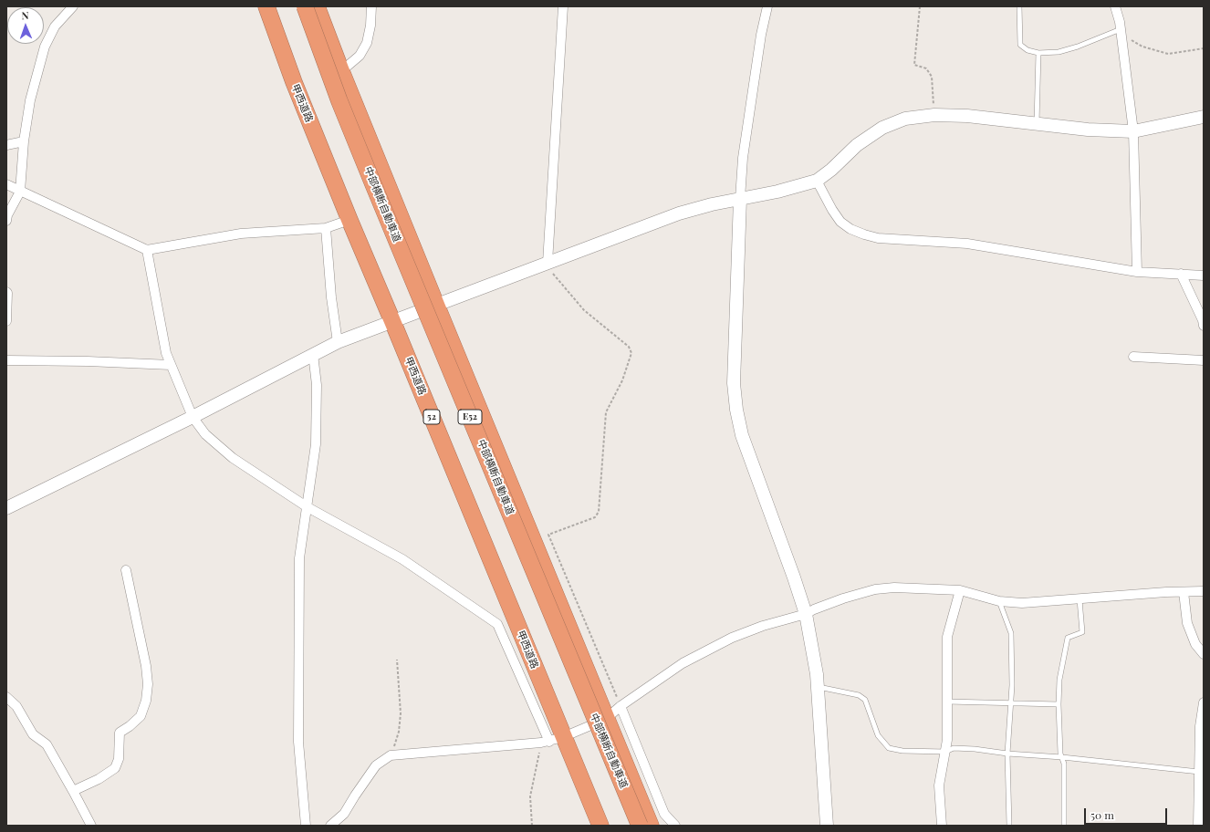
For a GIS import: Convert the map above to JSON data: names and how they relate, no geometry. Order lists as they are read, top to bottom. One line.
{"streets":{"highway":["甲西道路","中部横断自動車道","52","E52"]},"scale_bar":"50 m","north":"top"}
